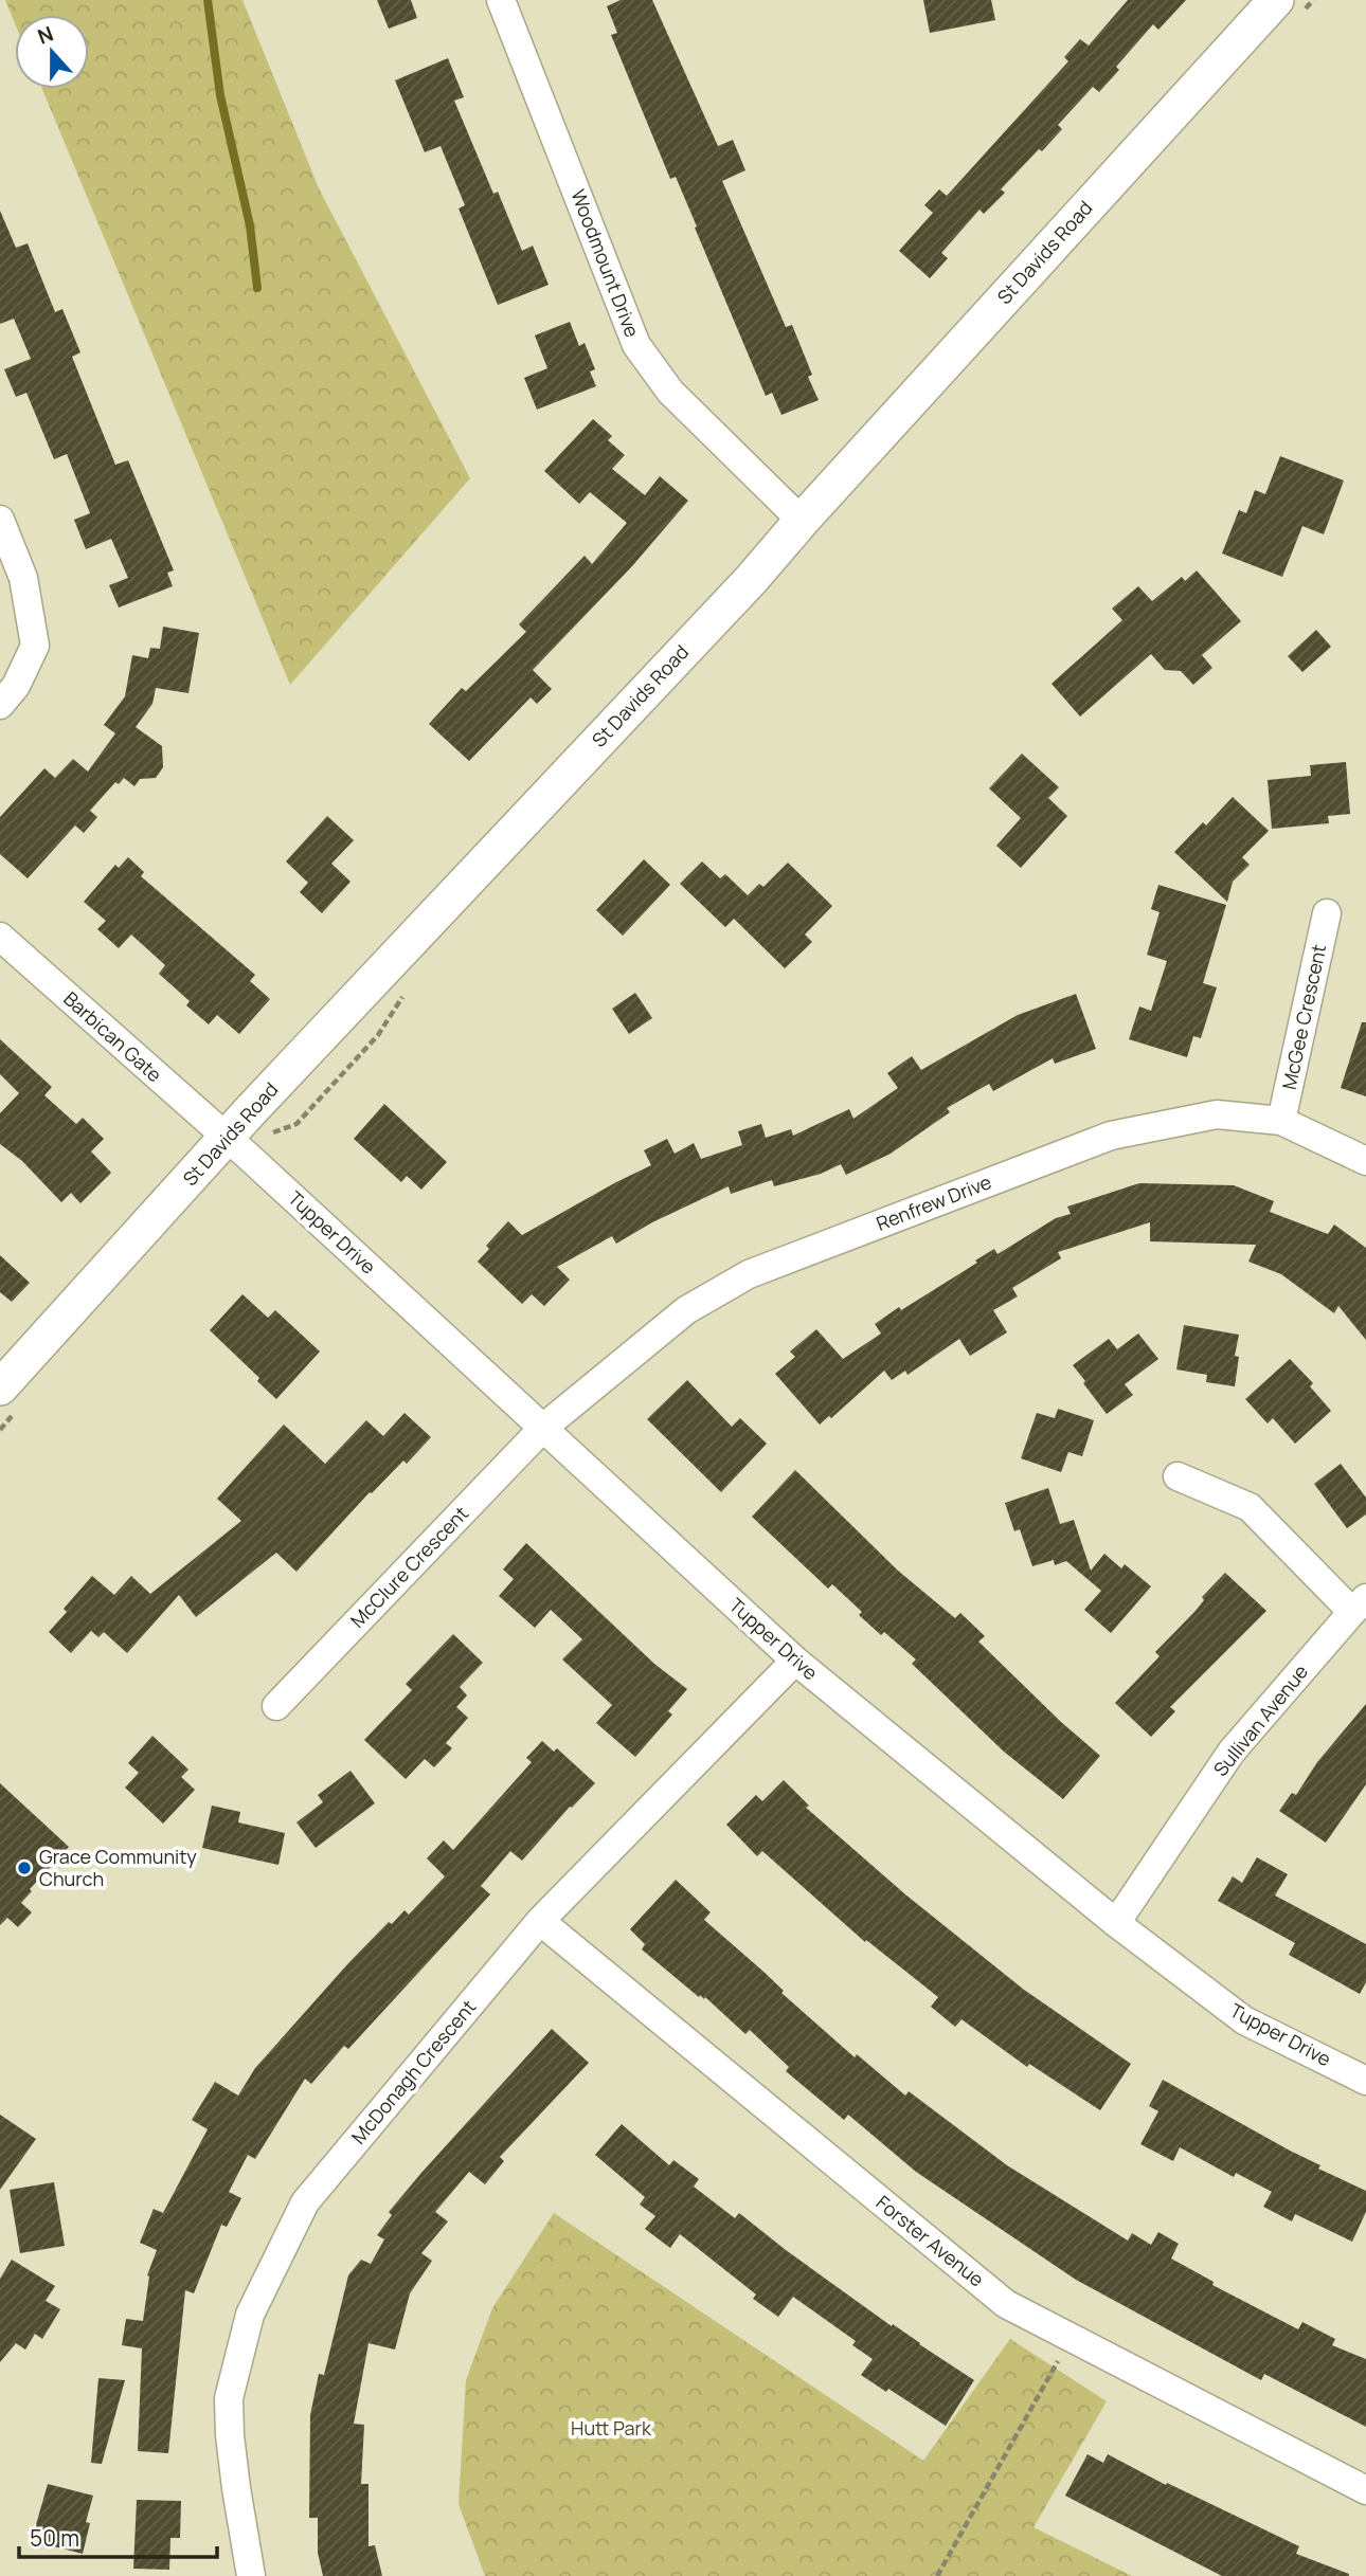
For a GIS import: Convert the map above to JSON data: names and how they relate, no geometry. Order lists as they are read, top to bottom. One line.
{"streets":{"main road":["St Davids Road"],"street":["Woodmount Drive","McGee Crescent","Barbican Gate","Renfrew Drive","Tupper Drive","McClure Crescent","Sullivan Avenue","McDonagh Crescent","Forster Avenue"]},"crossings":[["St Davids Road","Woodmount Drive"],["St Davids Road","Barbican Gate"],["St Davids Road","Tupper Drive"],["McGee Crescent","Renfrew Drive"],["Barbican Gate","Tupper Drive"],["Renfrew Drive","Tupper Drive"],["Renfrew Drive","McClure Crescent"],["Tupper Drive","McClure Crescent"],["Tupper Drive","Sullivan Avenue"],["Tupper Drive","McDonagh Crescent"],["McDonagh Crescent","Forster Avenue"]],"parks":["Hutt Park"],"places":["Grace Community Church"],"scale_bar":"50 m","north":"top"}
